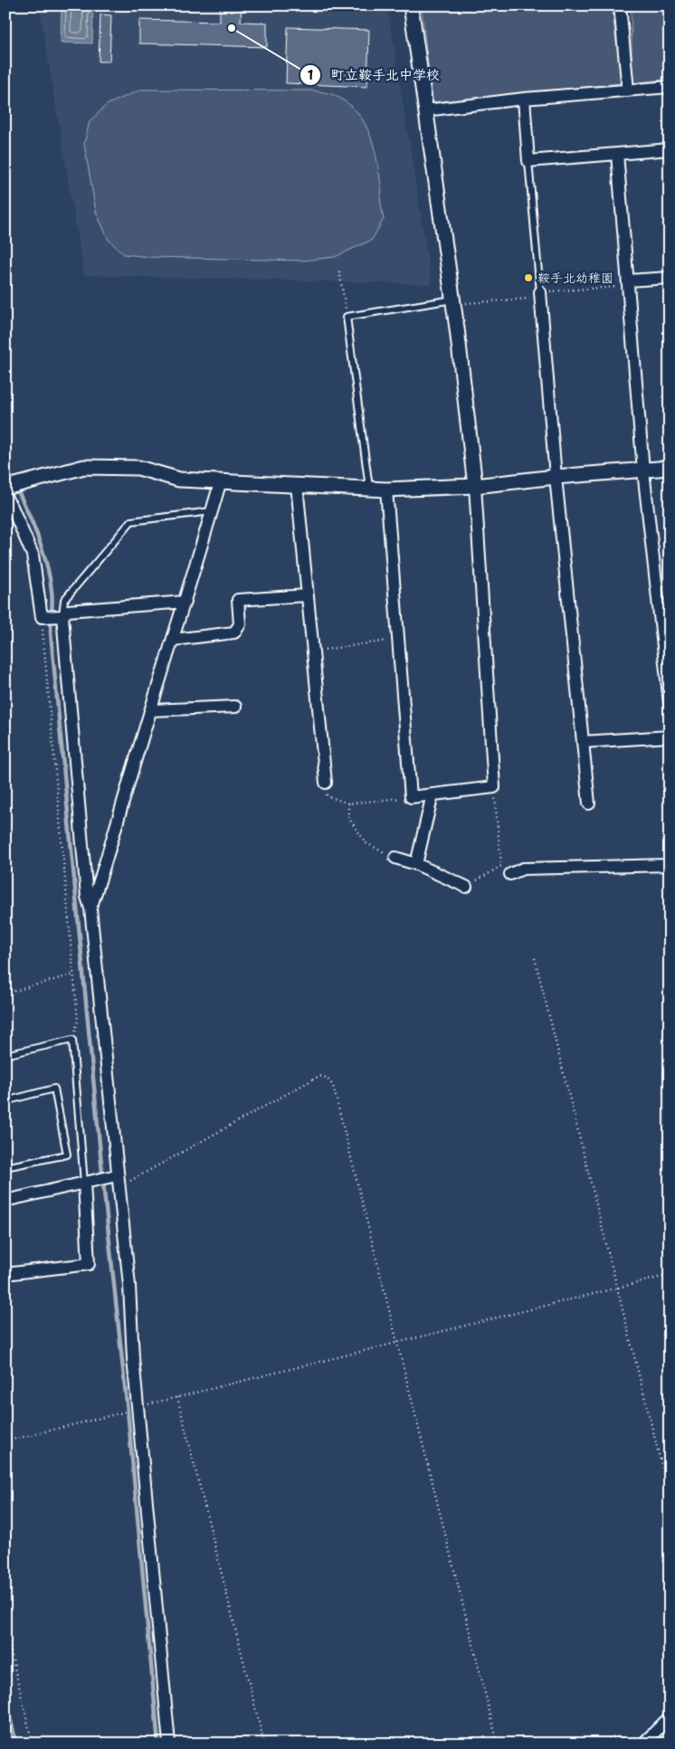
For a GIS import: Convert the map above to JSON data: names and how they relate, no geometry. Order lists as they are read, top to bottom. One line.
{"places":["町立鞍手北中学校","鞍手北幼稚園"]}
